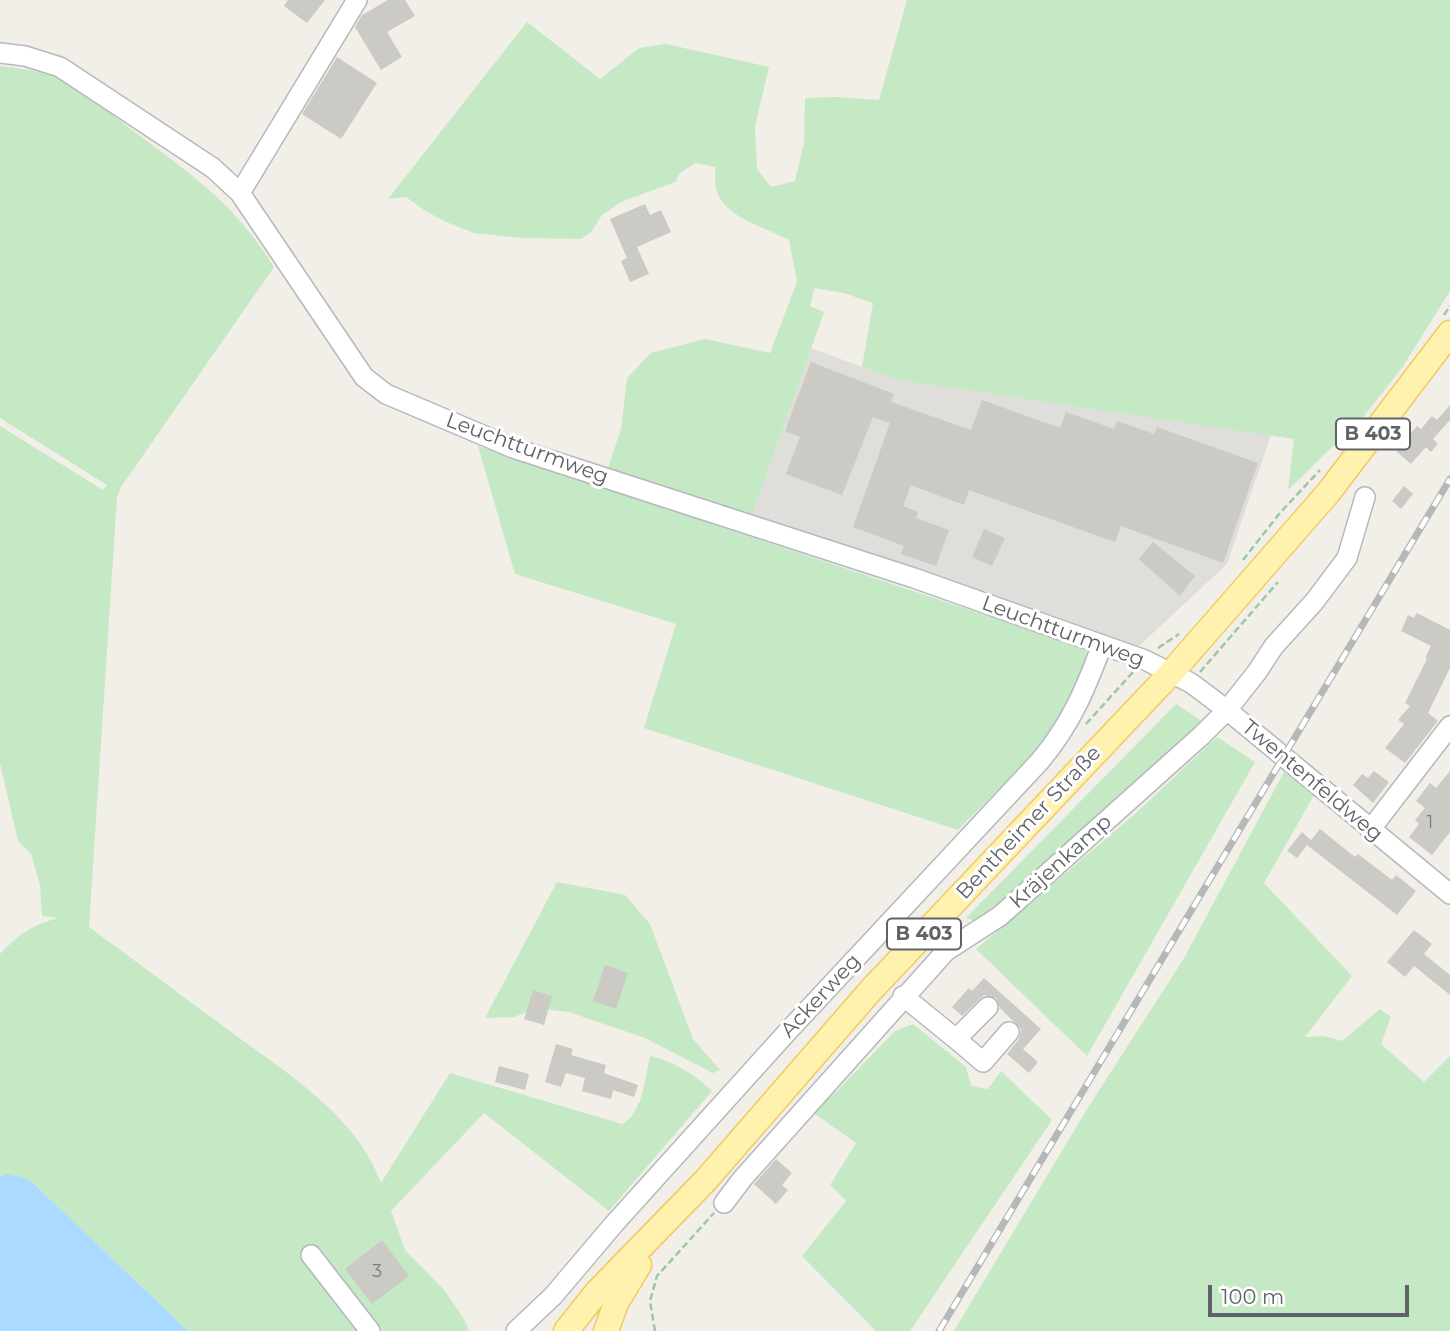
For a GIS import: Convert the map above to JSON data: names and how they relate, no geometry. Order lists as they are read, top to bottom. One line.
{"streets":{"main road":["B 403","Bentheimer Straße"],"street":["Leuchtturmweg","Twentenfeldweg","Kräjenkamp","Ackerweg"]},"crossings":[["Leuchtturmweg","Twentenfeldweg"],["Leuchtturmweg","Bentheimer Straße"],["Leuchtturmweg","Ackerweg"],["Twentenfeldweg","Bentheimer Straße"],["Twentenfeldweg","Kräjenkamp"]],"house_numbers":["1","3"],"scale_bar":"100 m"}
